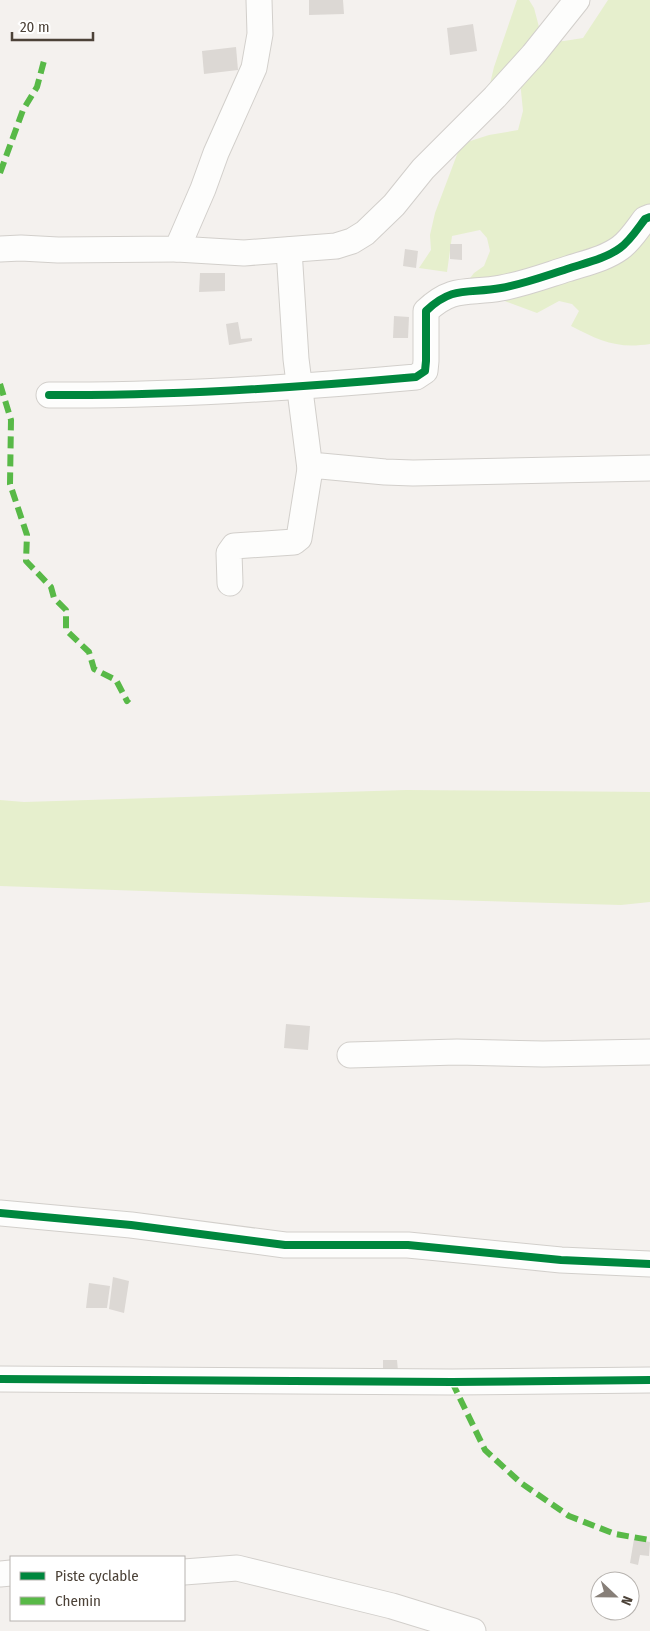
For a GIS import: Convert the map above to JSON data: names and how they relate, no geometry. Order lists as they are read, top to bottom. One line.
{"legend":["Piste cyclable","Chemin"],"scale_bar":"20 m","north":"right"}
